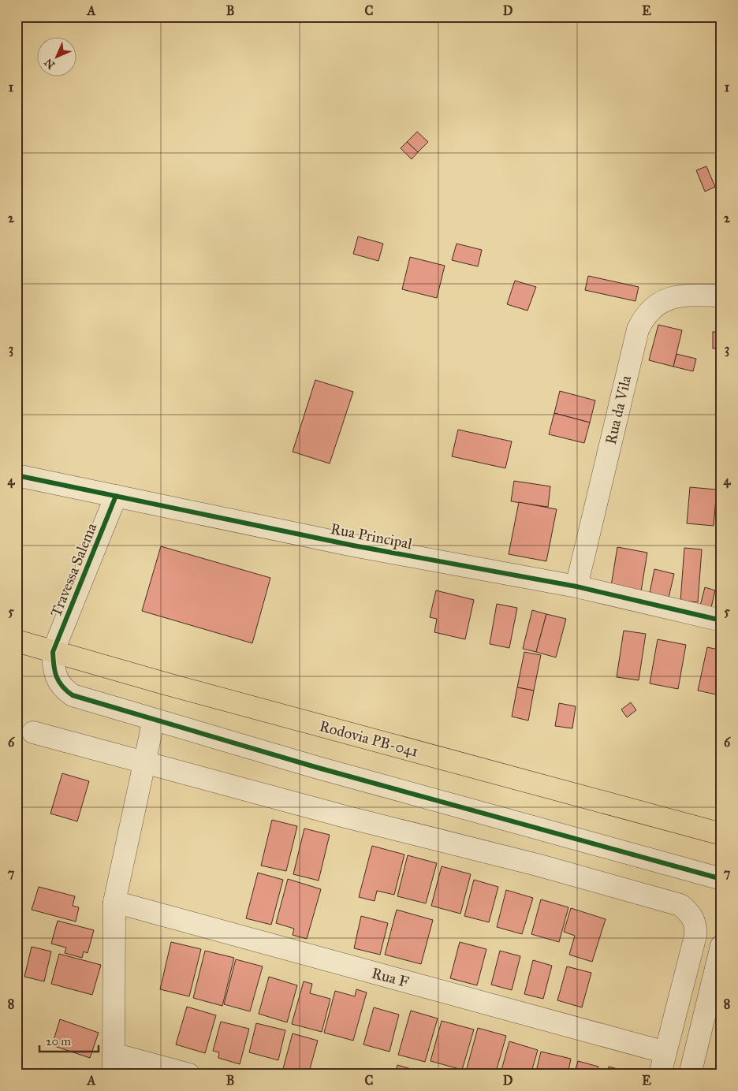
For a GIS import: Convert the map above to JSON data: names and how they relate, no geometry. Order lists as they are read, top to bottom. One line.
{"streets":{"main road":["Rodovia PB-041"],"street":["Rua da Vila","Rua Principal","Travessa Salema","Rua F"]},"crossings":[["Rua da Vila","Rua Principal"],["Rua Principal","Travessa Salema"],["Travessa Salema","Rodovia PB-041"]],"scale_bar":"20 m","north":"bottom left","grid":{"columns":["A","B","C","D","E"],"rows":["1","2","3","4","5","6","7","8"]}}
